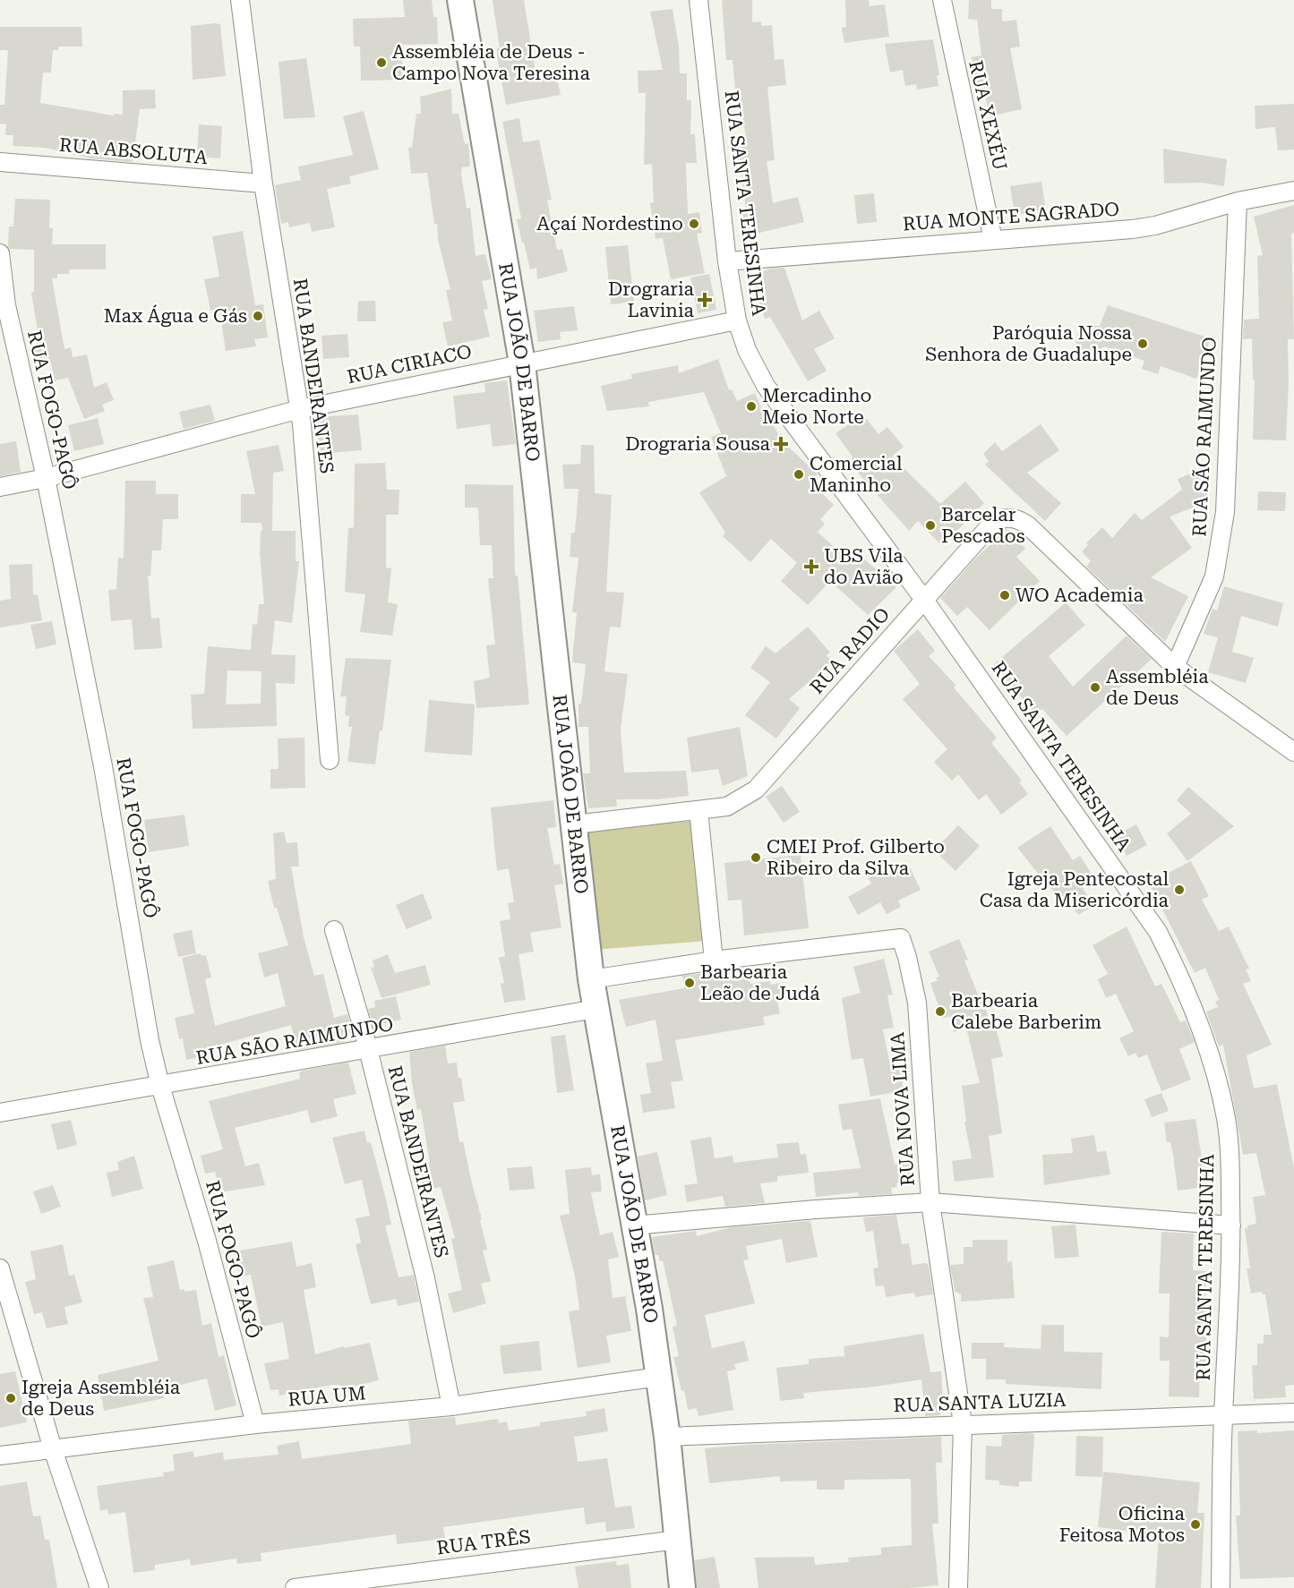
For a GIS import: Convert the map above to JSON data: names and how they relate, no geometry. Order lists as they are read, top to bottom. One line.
{"streets":{"street":["RUA XEXÉU","RUA ABSOLUTA","RUA SANTA TERESINHA","RUA MONTE SAGRADO","RUA JOÃO DE BARRO","RUA CIRIACO","RUA BANDEIRANTES","RUA FOGO-PAGÔ","RUA SÃO RAIMUNDO","RUA RADIO","RUA NOVA LIMA","RUA UM","RUA SANTA LUZIA","RUA TRÊS"]},"crossings":[["RUA XEXÉU","RUA MONTE SAGRADO"],["RUA ABSOLUTA","RUA BANDEIRANTES"],["RUA SANTA TERESINHA","RUA MONTE SAGRADO"],["RUA SANTA TERESINHA","RUA CIRIACO"],["RUA SANTA TERESINHA","RUA RADIO"],["RUA SANTA TERESINHA","RUA SANTA LUZIA"],["RUA MONTE SAGRADO","RUA SÃO RAIMUNDO"],["RUA JOÃO DE BARRO","RUA CIRIACO"],["RUA JOÃO DE BARRO","RUA SÃO RAIMUNDO"],["RUA JOÃO DE BARRO","RUA RADIO"],["RUA JOÃO DE BARRO","RUA NOVA LIMA"],["RUA JOÃO DE BARRO","RUA UM"],["RUA JOÃO DE BARRO","RUA SANTA LUZIA"],["RUA JOÃO DE BARRO","RUA TRÊS"],["RUA CIRIACO","RUA BANDEIRANTES"],["RUA CIRIACO","RUA FOGO-PAGÔ"],["RUA BANDEIRANTES","RUA SÃO RAIMUNDO"],["RUA BANDEIRANTES","RUA UM"],["RUA FOGO-PAGÔ","RUA SÃO RAIMUNDO"],["RUA FOGO-PAGÔ","RUA UM"],["RUA SÃO RAIMUNDO","RUA RADIO"],["RUA NOVA LIMA","RUA SANTA LUZIA"]],"places":{"other":["Assembléia de Deus - Campo Nova Teresina","Açaí Nordestino","Max Água e Gás","Paróquia Nossa Senhora de Guadalupe","Mercadinho Meio Norte","Comercial Maninho","Barcelar Pescados","WO Academia","Assembléia de Deus","CMEI Prof. Gilberto Ribeiro da Silva","Igreja Pentecostal Casa da Misericórdia","Barbearia Leão de Judá","Barbearia Calebe Barberim","Igreja Assembléia de Deus","Oficina Feitosa Motos"],"health":["Drograria Lavinia","Drograria Sousa","UBS Vila do Avião"]}}
